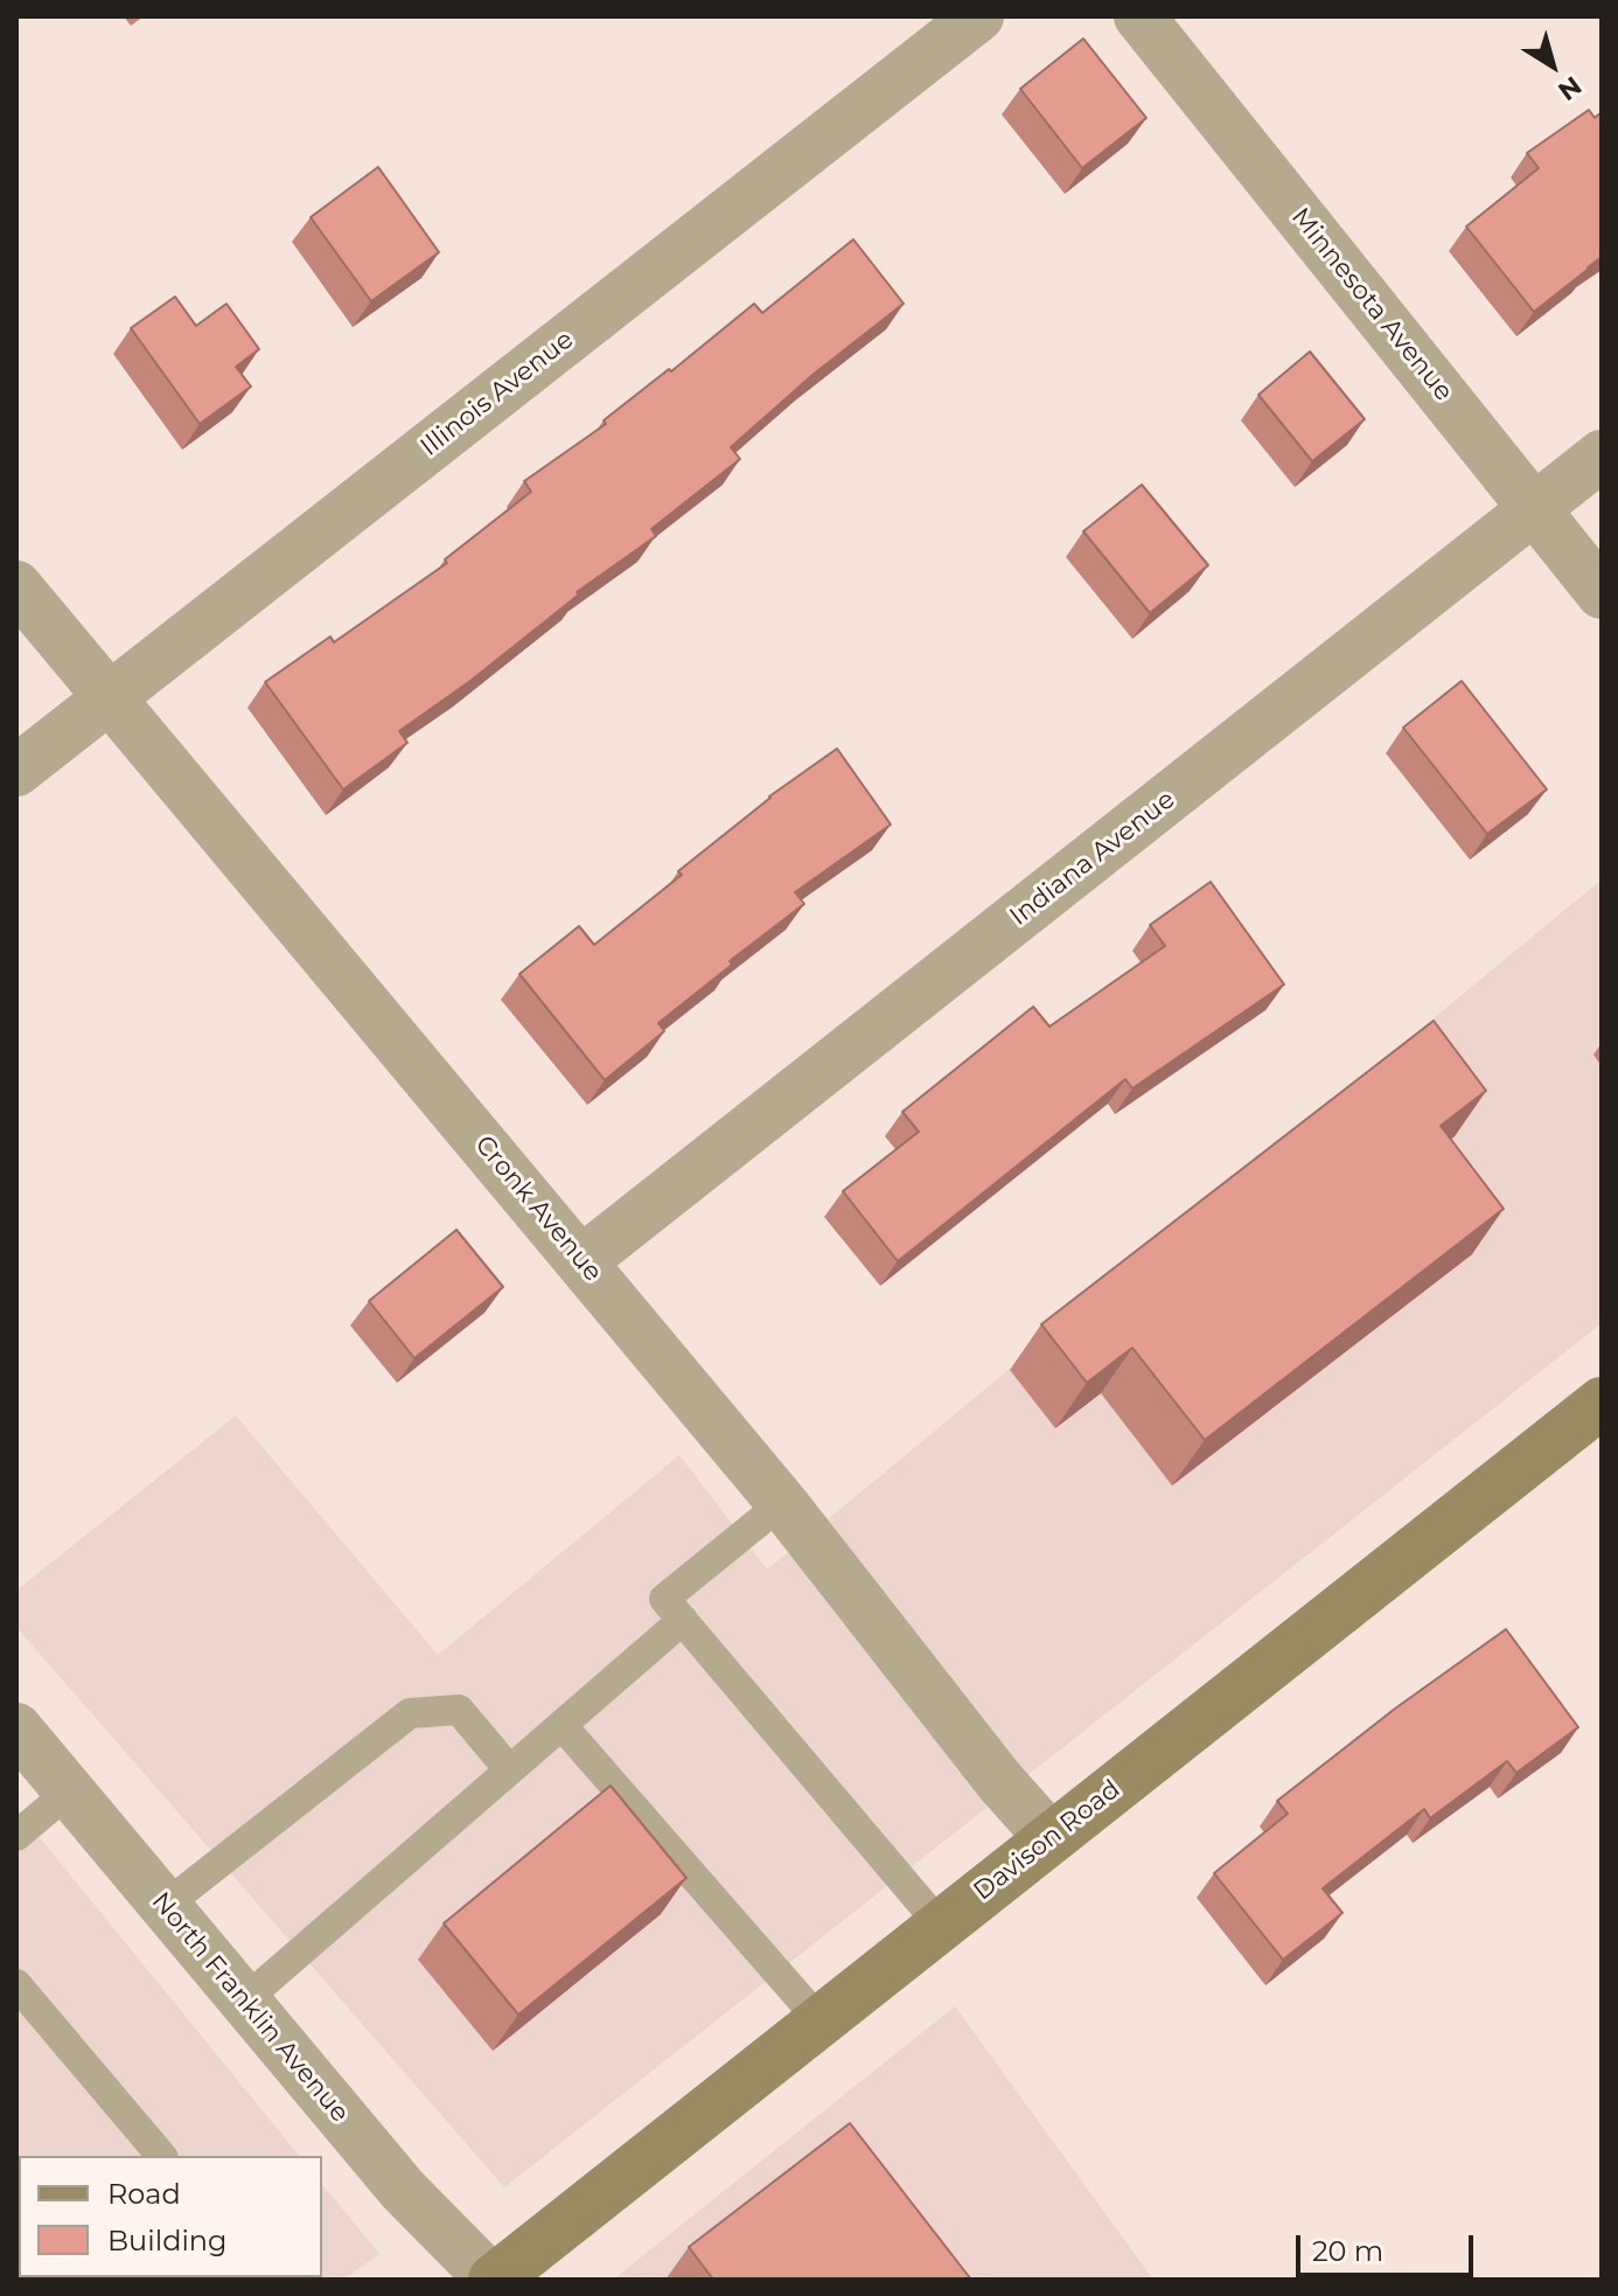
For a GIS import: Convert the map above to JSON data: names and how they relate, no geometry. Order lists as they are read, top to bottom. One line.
{"streets":{"main road":["Davison Road"],"street":["Minnesota Avenue","Illinois Avenue","Indiana Avenue","Cronk Avenue","North Franklin Avenue"]},"crossings":[["Minnesota Avenue","Indiana Avenue"],["Illinois Avenue","Cronk Avenue"],["Indiana Avenue","Cronk Avenue"],["Cronk Avenue","Davison Road"],["Davison Road","North Franklin Avenue"]],"legend":["Road","Building"],"scale_bar":"20 m","north":"bottom right"}
